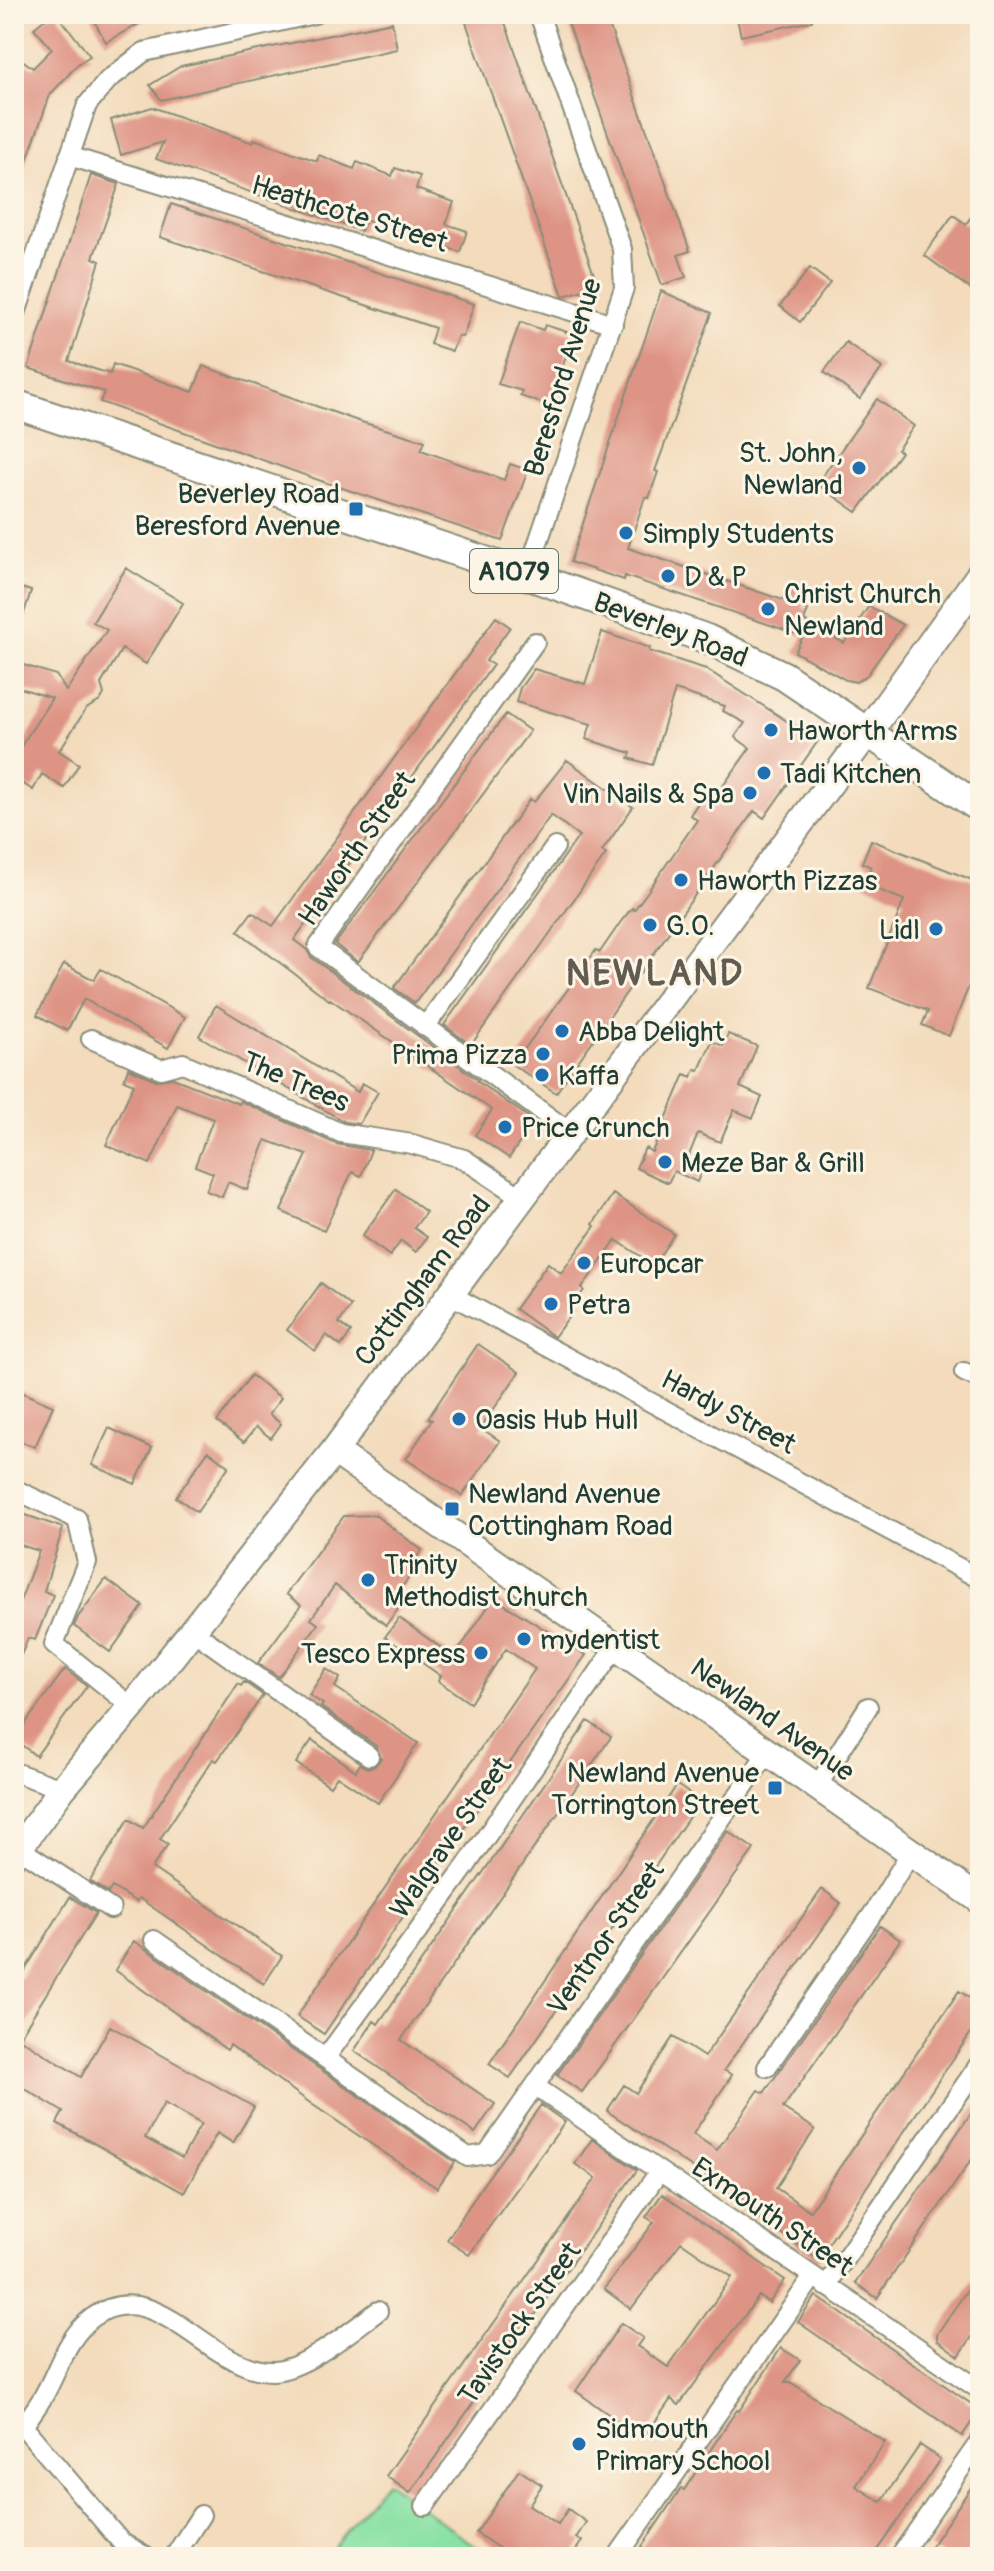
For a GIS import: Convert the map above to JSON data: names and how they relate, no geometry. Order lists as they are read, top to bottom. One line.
{"streets":{"main road":["A1079","Beverley Road","Cottingham Road","Newland Avenue"],"street":["Heathcote Street","Beresford Avenue","Haworth Street","The Trees","Hardy Street","Walgrave Street","Ventnor Street","Exmouth Street","Tavistock Street"]},"crossings":[["Heathcote Street","Beresford Avenue"],["Beresford Avenue","Beverley Road"],["Beverley Road","Cottingham Road"],["Haworth Street","Cottingham Road"],["The Trees","Cottingham Road"],["Cottingham Road","Hardy Street"],["Cottingham Road","Newland Avenue"],["Newland Avenue","Walgrave Street"],["Newland Avenue","Ventnor Street"],["Walgrave Street","Ventnor Street"],["Ventnor Street","Exmouth Street"],["Exmouth Street","Tavistock Street"]],"districts":["NEWLAND"],"places":{"other":["St. John, Newland","Simply Students","D & P","Christ Church Newland","Haworth Arms","Tadi Kitchen","Vin Nails & Spa","Haworth Pizzas","G.O.","Lidl","Abba Delight","Prima Pizza","Kaffa","Price Crunch","Meze Bar & Grill","Europcar","Petra","Oasis Hub Hull","Trinity Methodist Church","mydentist","Tesco Express","Sidmouth Primary School"],"transit":["Beverley Road Beresford Avenue","Newland Avenue Cottingham Road","Newland Avenue Torrington Street"]}}
